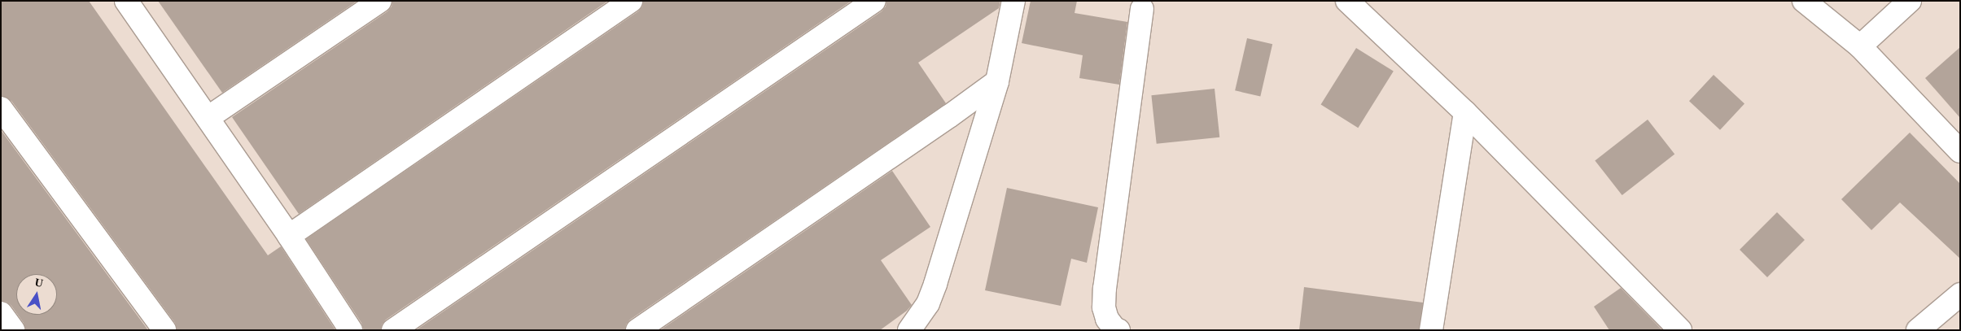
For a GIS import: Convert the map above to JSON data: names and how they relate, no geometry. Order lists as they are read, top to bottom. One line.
{"north":"top"}
